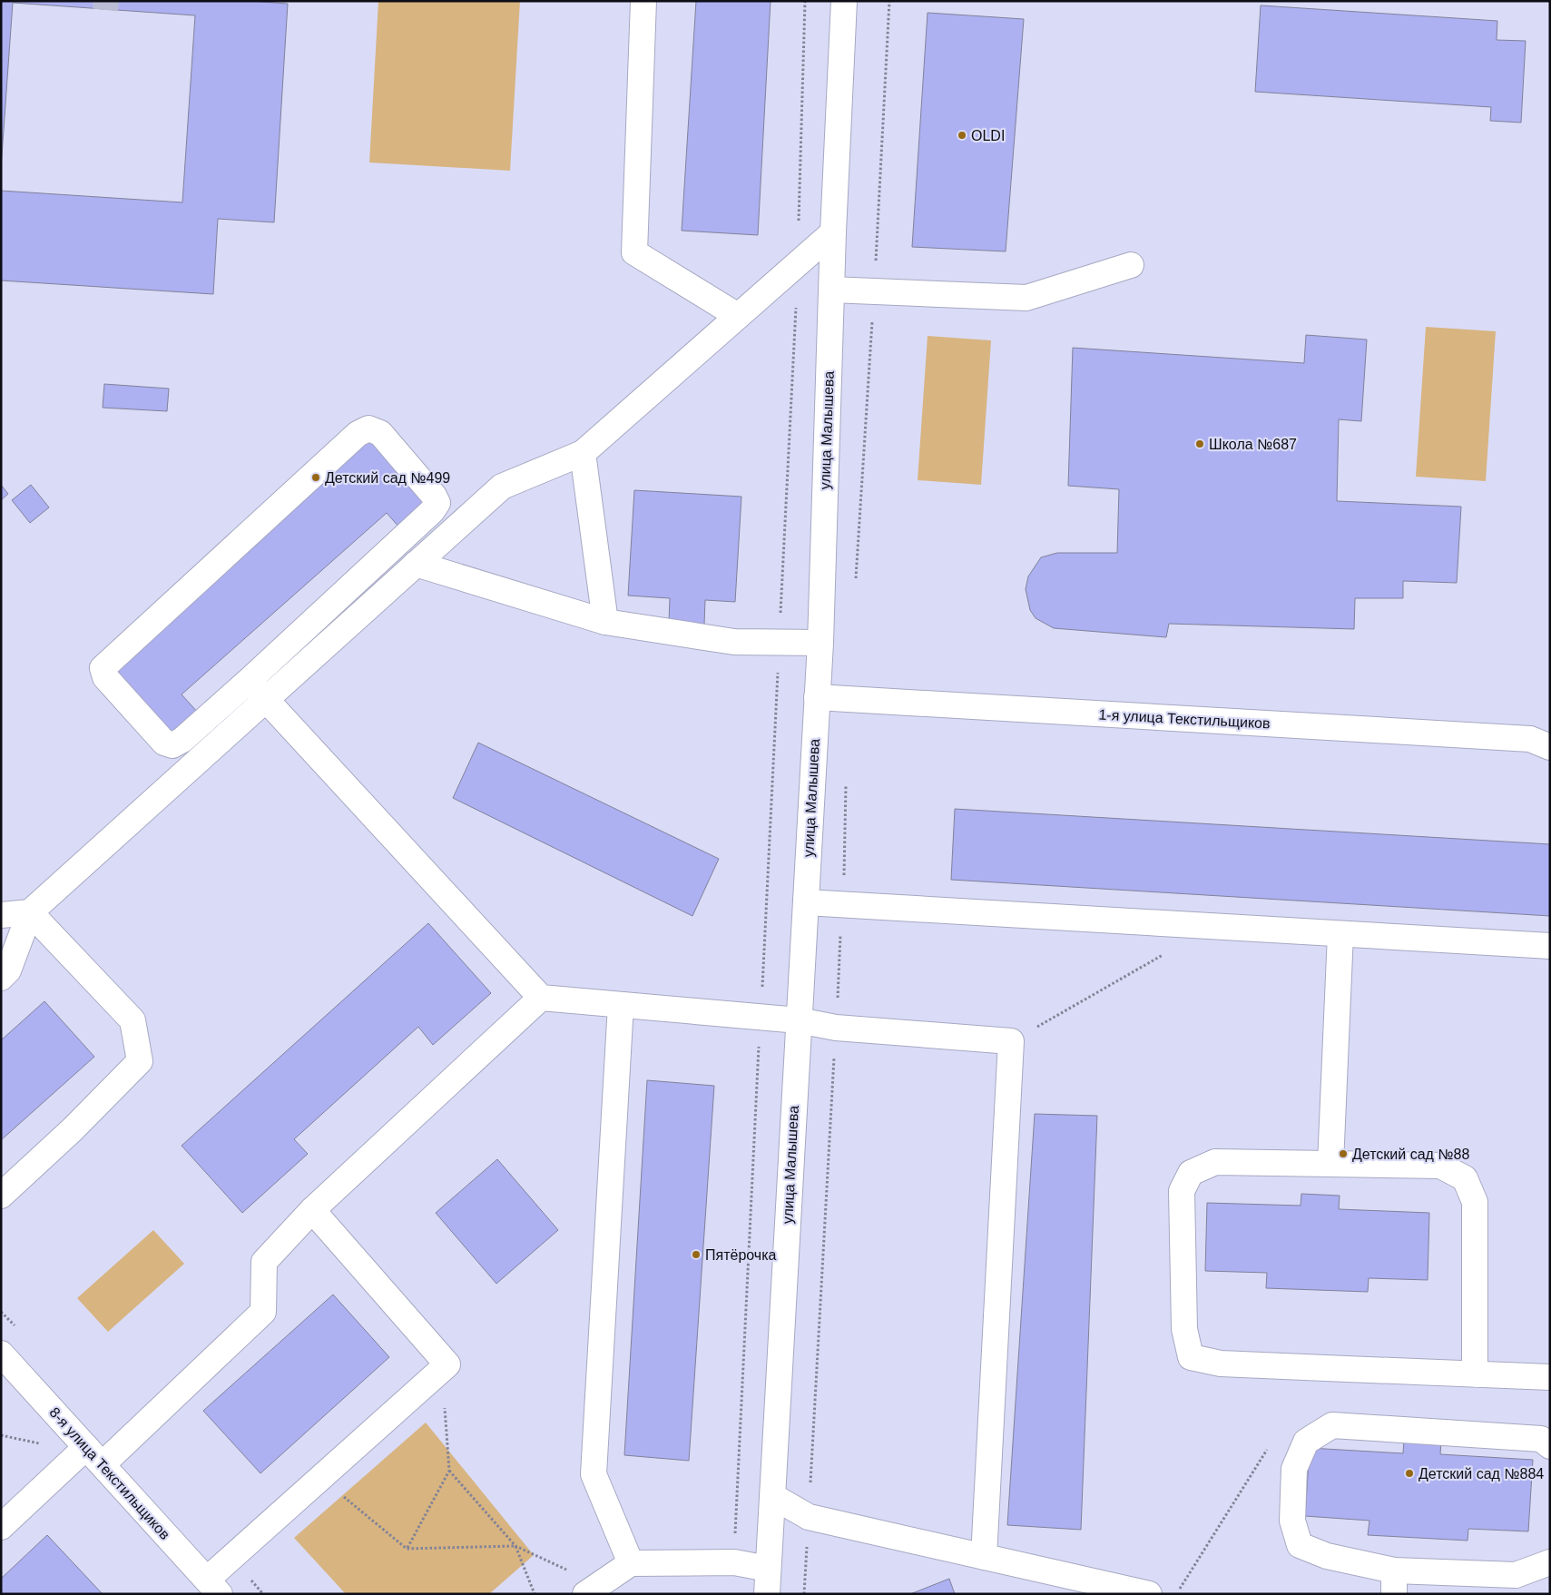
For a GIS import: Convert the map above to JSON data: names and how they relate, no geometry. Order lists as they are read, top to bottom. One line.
{"streets":{"street":["улица Малышева","1-я улица Текстильщиков","8-я улица Текстильщиков"]},"crossings":[["улица Малышева","1-я улица Текстильщиков"]],"places":["OLDI","Школа №687","Детский сад №499","Детский сад №88","Пятёрочка","Детский сад №884"]}
